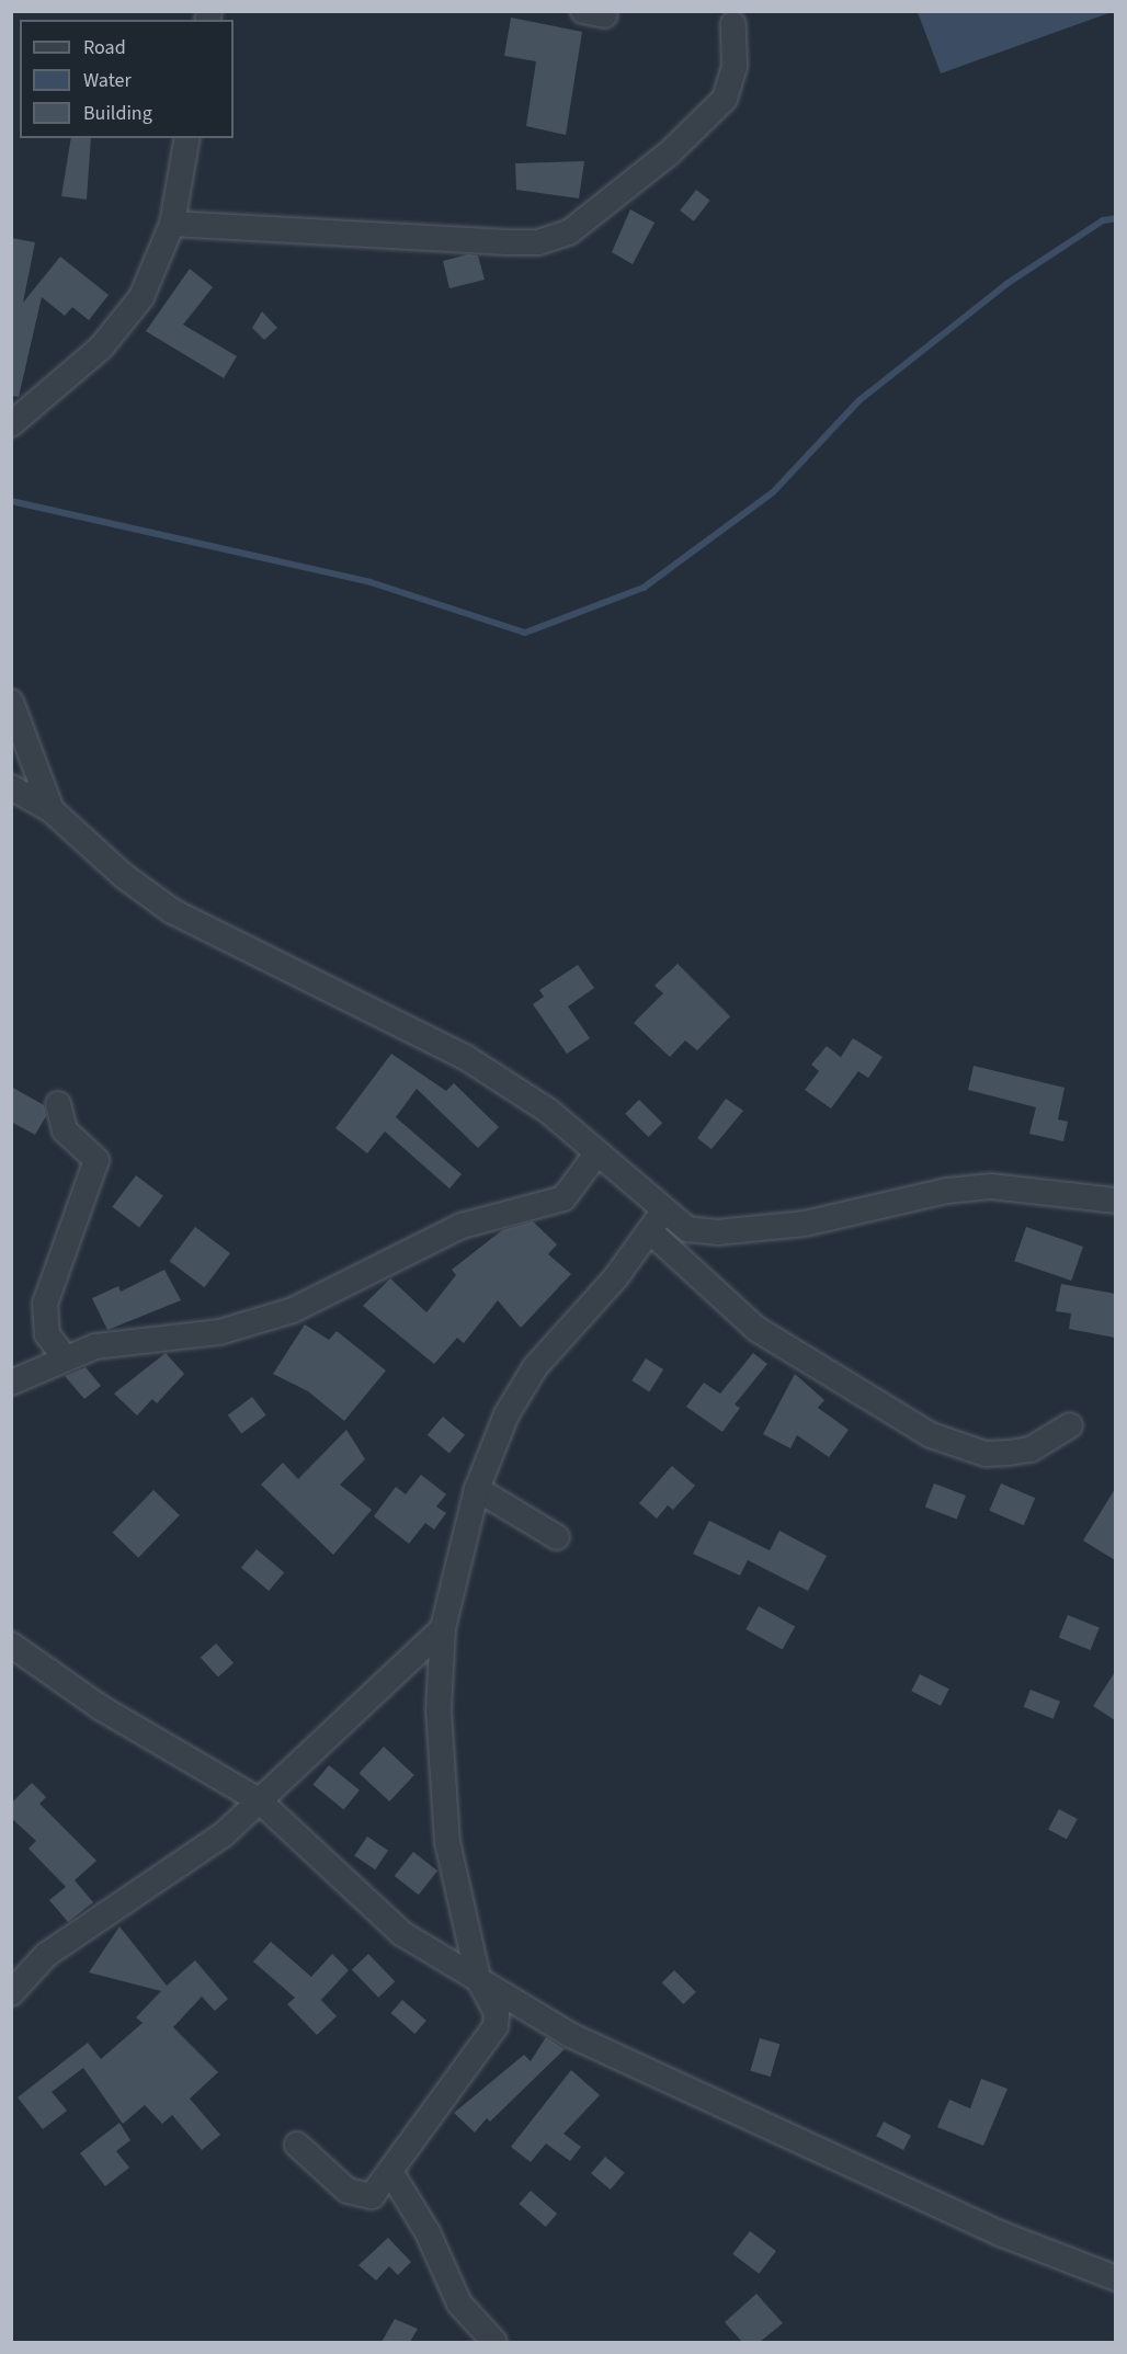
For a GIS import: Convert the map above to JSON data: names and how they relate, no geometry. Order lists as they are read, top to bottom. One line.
{"legend":["Road","Water","Building"]}
